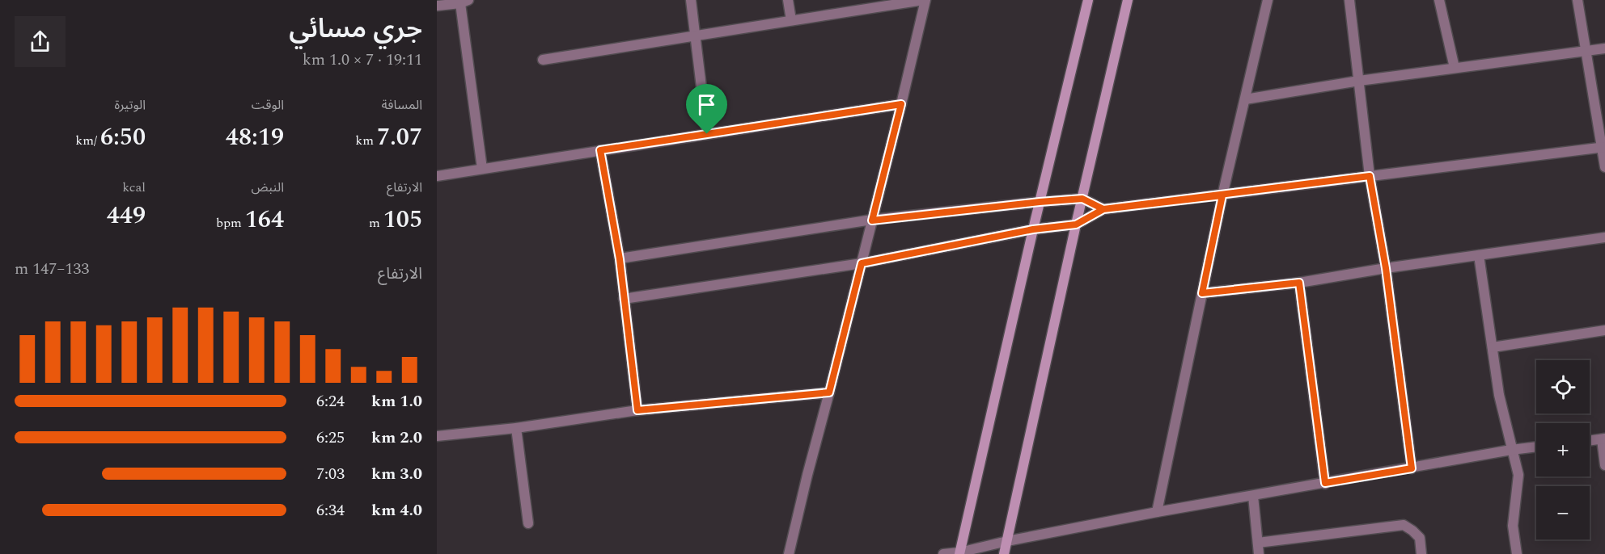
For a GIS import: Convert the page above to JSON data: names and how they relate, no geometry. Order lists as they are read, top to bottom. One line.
{"page":{"heading":["جري مسائي","19:11 · 7 × 1.0 km"],"stats":[["المسافة","7.07 km"],["الوقت","48:19"],["الوتيرة","6:50 /km"],["الارتفاع","105 m"],["النبض","164 bpm"],["kcal","449"]],"chart":["الارتفاع","133–147 m"],"map_buttons":["+","−"],"list":[{"name":"1.0 km","note":"6:24"},{"name":"2.0 km","note":"6:25"},{"name":"3.0 km","note":"7:03"},{"name":"4.0 km","note":"6:34"}]}}
